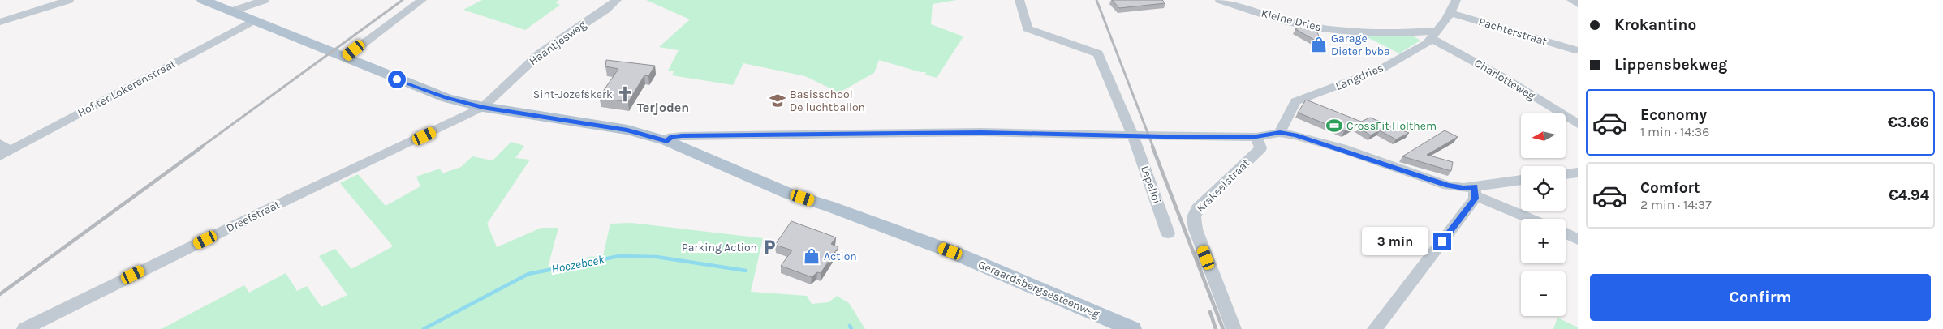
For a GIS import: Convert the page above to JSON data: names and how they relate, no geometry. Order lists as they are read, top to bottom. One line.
{"streets":{"main road":["Geraardsbergsesteenweg"],"street":["Kleine Dries","Pachterstraat","Haantjesweg","Langdries","Charlotteweg","Hof ter Lokerenstraat","Lepelloi","Krakeelstraat","Dreefstraat"]},"crossings":[["Kleine Dries","Langdries"],["Kleine Dries","Charlotteweg"],["Pachterstraat","Langdries"],["Haantjesweg","Dreefstraat"],["Haantjesweg","Geraardsbergsesteenweg"],["Langdries","Charlotteweg"],["Hof ter Lokerenstraat","Geraardsbergsesteenweg"],["Dreefstraat","Geraardsbergsesteenweg"]],"districts":["Terjoden"],"water":["Hoezebeek"],"places":{"shop":["Garage Dieter bvba","Action"],"church":["Sint-Jozefskerk"],"school or university":["Basisschool De luchtballon"],"sports":["CrossFit Holthem"],"parking":["Parking Action"]},"north":"left","page":{"banner":["Krokantino","Lippensbekweg"],"list":[{"name":"Economy","note":"1 min · 14:36","value":"€3.66"},{"name":"Comfort","note":"2 min · 14:37","value":"€4.94"}],"map_buttons":["+","−"],"bubble":"3 min","buttons":"Confirm"}}
